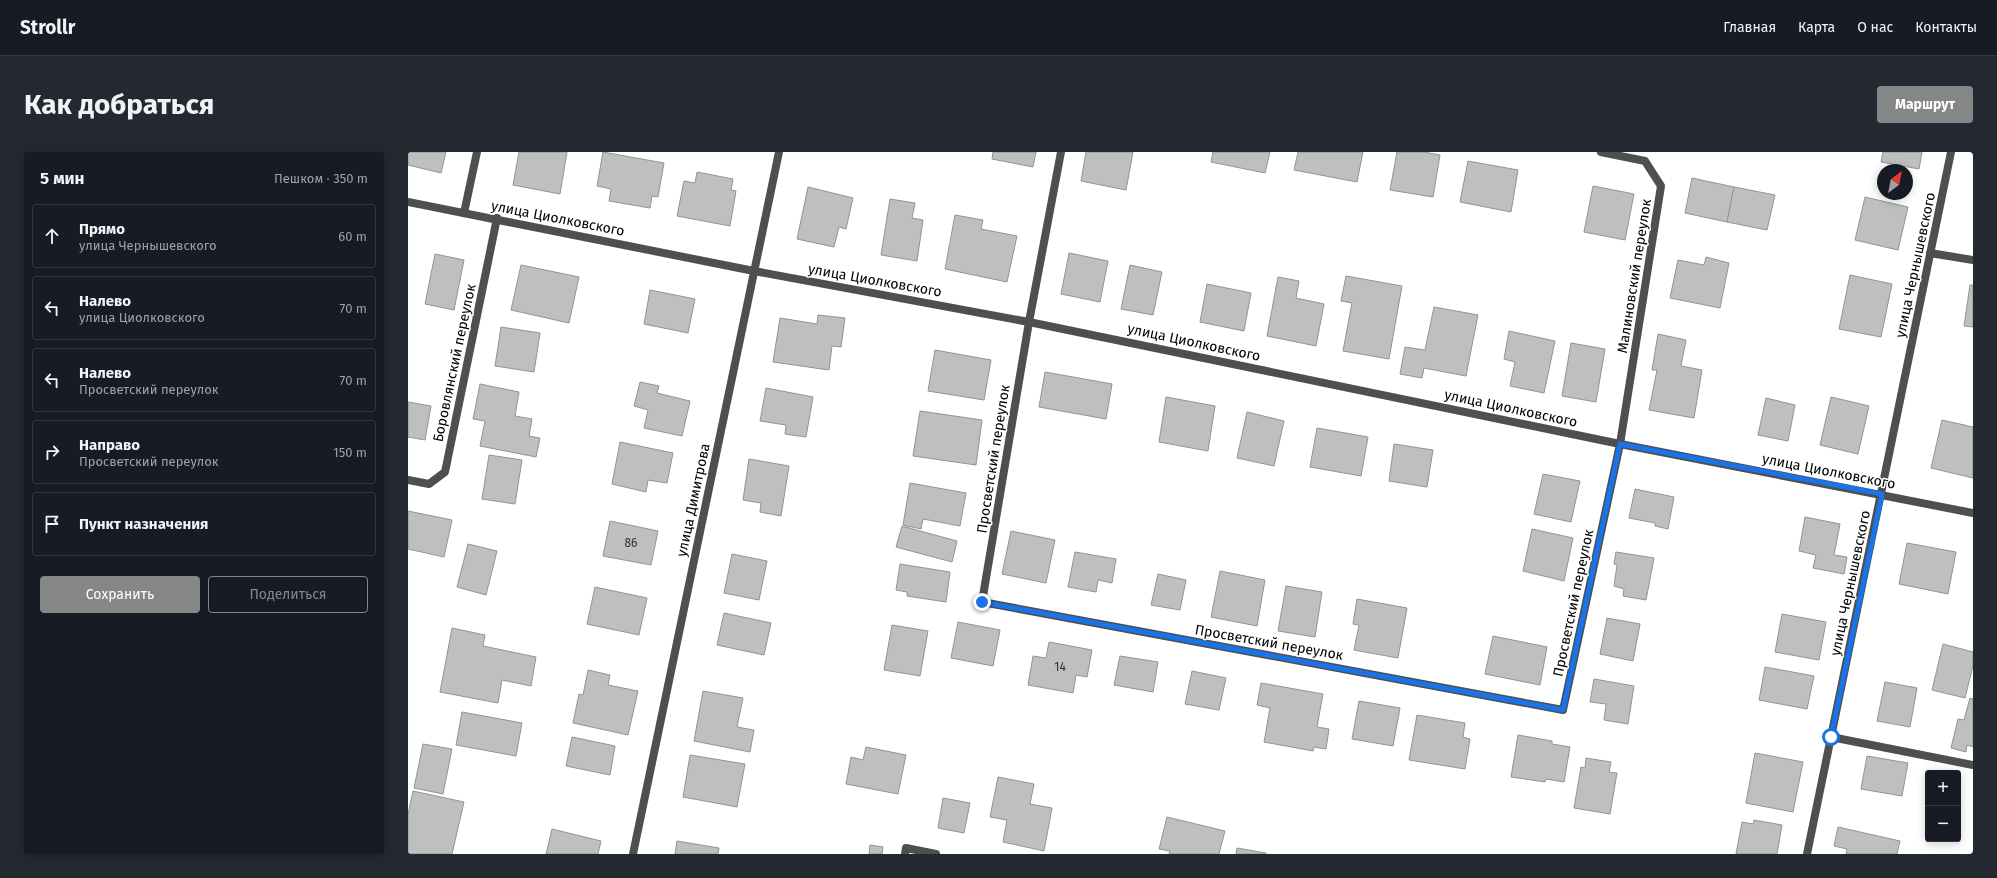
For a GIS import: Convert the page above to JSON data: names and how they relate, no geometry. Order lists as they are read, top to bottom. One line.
{"streets":{"street":["улица Циолковского","улица Чернышевского","Малиновский переулок","Боровлянский переулок","Просветский переулок","улица Димитрова"]},"crossings":[["улица Циолковского","улица Чернышевского"],["улица Циолковского","Малиновский переулок"],["улица Циолковского","Боровлянский переулок"],["улица Циолковского","Просветский переулок"],["улица Циолковского","улица Димитрова"],["Малиновский переулок","Просветский переулок"]],"house_numbers":["86","14"],"north":"top right","page":{"header":"Strollr","nav":["Главная","Карта","О нас","Контакты"],"buttons":["Маршрут",["Сохранить","Поделиться"]],"title":"Как добраться","heading":["5 мин","Пешком · 350 m"],"list":[["Прямо","улица Чернышевского","60 m"],["Налево","улица Циолковского","70 m"],["Налево","Просветский переулок","70 m"],["Направо","Просветский переулок","150 m"],"Пункт назначения"],"map_buttons":["+","−"]}}
